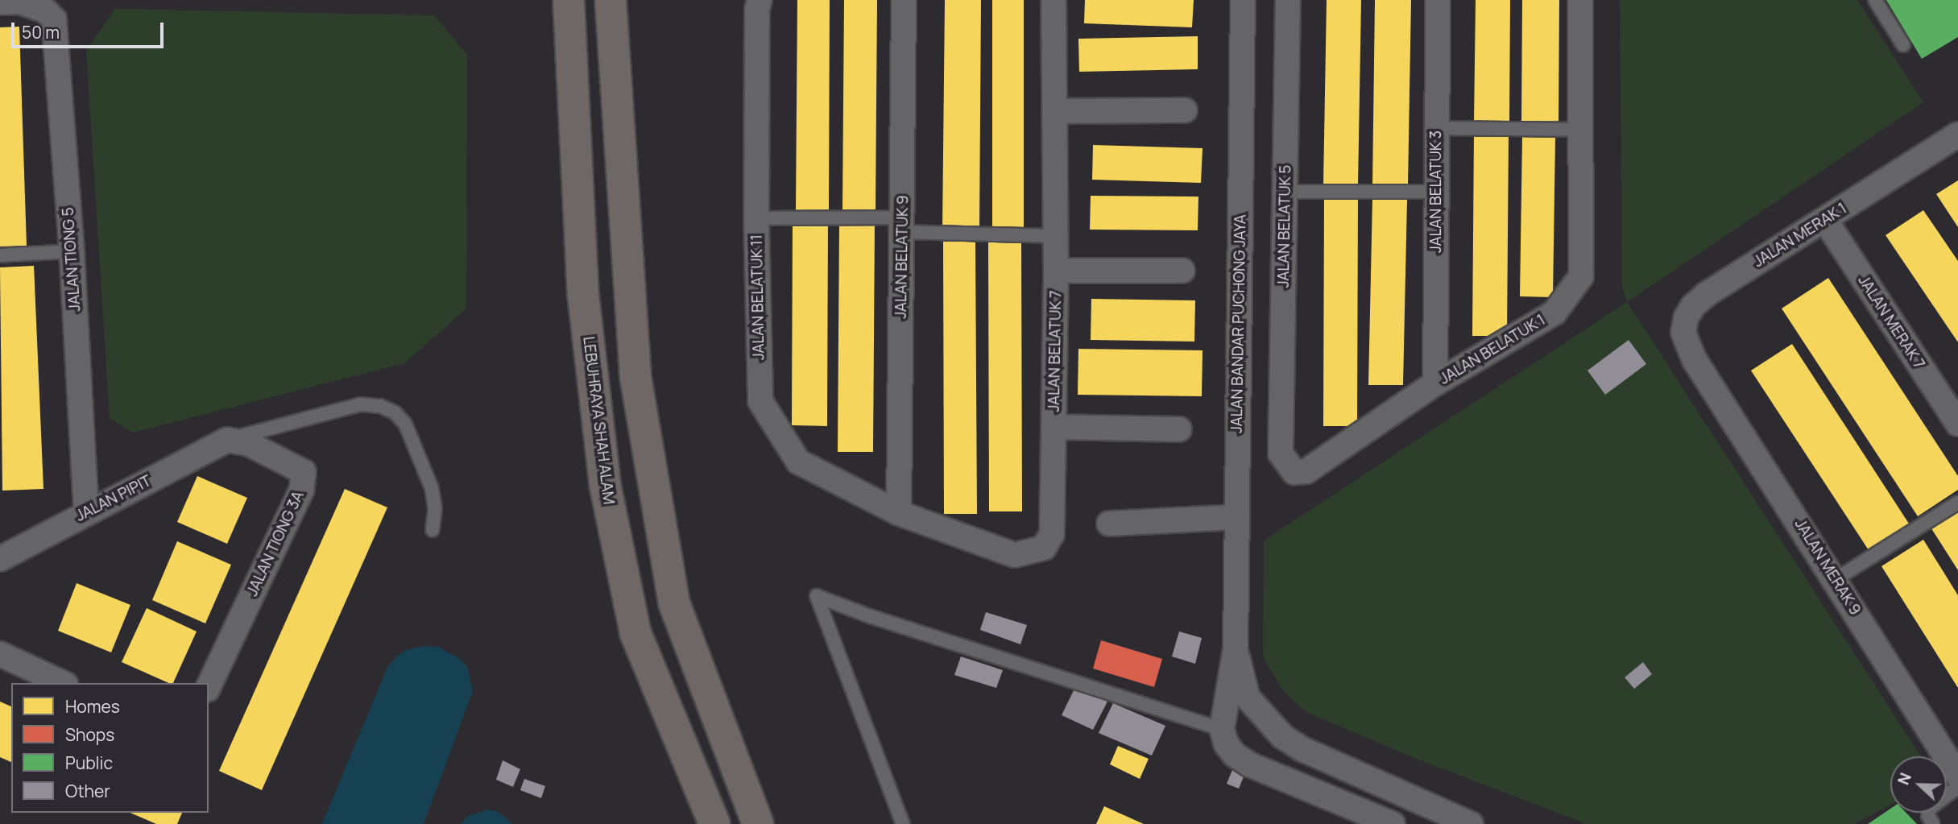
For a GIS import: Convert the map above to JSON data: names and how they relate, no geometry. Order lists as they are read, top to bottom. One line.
{"streets":{"highway":["LEBUHRAYA SHAH ALAM"],"street":["JALAN BELATUK 3","JALAN BELATUK 5","JALAN MERAK 1","JALAN BELATUK 9","JALAN TIONG 5","JALAN BELATUK 11","JALAN MERAK 7","JALAN BANDAR PUCHONG JAYA","JALAN BELATUK 1","JALAN BELATUK 7","JALAN PIPIT","JALAN TIONG 3A","JALAN MERAK 9"]},"crossings":[["JALAN BELATUK 3","JALAN BELATUK 1"],["JALAN BELATUK 5","JALAN BELATUK 1"],["JALAN MERAK 1","JALAN MERAK 7"],["JALAN MERAK 1","JALAN MERAK 9"],["JALAN BELATUK 9","JALAN BELATUK 11"],["JALAN BELATUK 9","JALAN BELATUK 7"],["JALAN TIONG 5","JALAN PIPIT"],["JALAN BELATUK 11","JALAN BELATUK 7"],["JALAN PIPIT","JALAN TIONG 3A"]],"legend":["Homes","Shops","Public","Other"],"scale_bar":"50 m","north":"left"}
